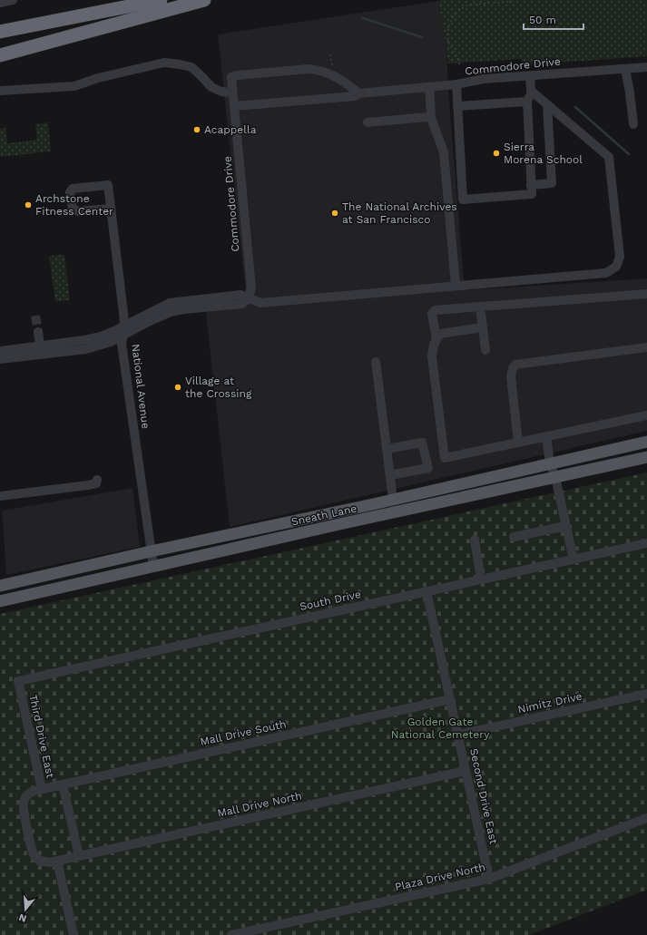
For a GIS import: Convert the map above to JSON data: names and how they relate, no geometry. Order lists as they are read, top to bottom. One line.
{"streets":{"main road":["Sneath Lane"],"street":["Commodore Drive","National Avenue","South Drive","Nimitz Drive","Mall Drive South","Third Drive East","Second Drive East","Mall Drive North","Plaza Drive North"]},"crossings":[["National Avenue","Sneath Lane"],["South Drive","Third Drive East"],["South Drive","Second Drive East"],["Nimitz Drive","Second Drive East"],["Mall Drive South","Third Drive East"],["Mall Drive South","Second Drive East"],["Third Drive East","Mall Drive North"],["Second Drive East","Mall Drive North"],["Second Drive East","Plaza Drive North"]],"parks":["Golden Gate National Cemetery"],"places":["Acappella","Sierra Morena School","Archstone Fitness Center","The National Archives at San Francisco","Village at the Crossing"],"scale_bar":"50 m","north":"bottom"}
